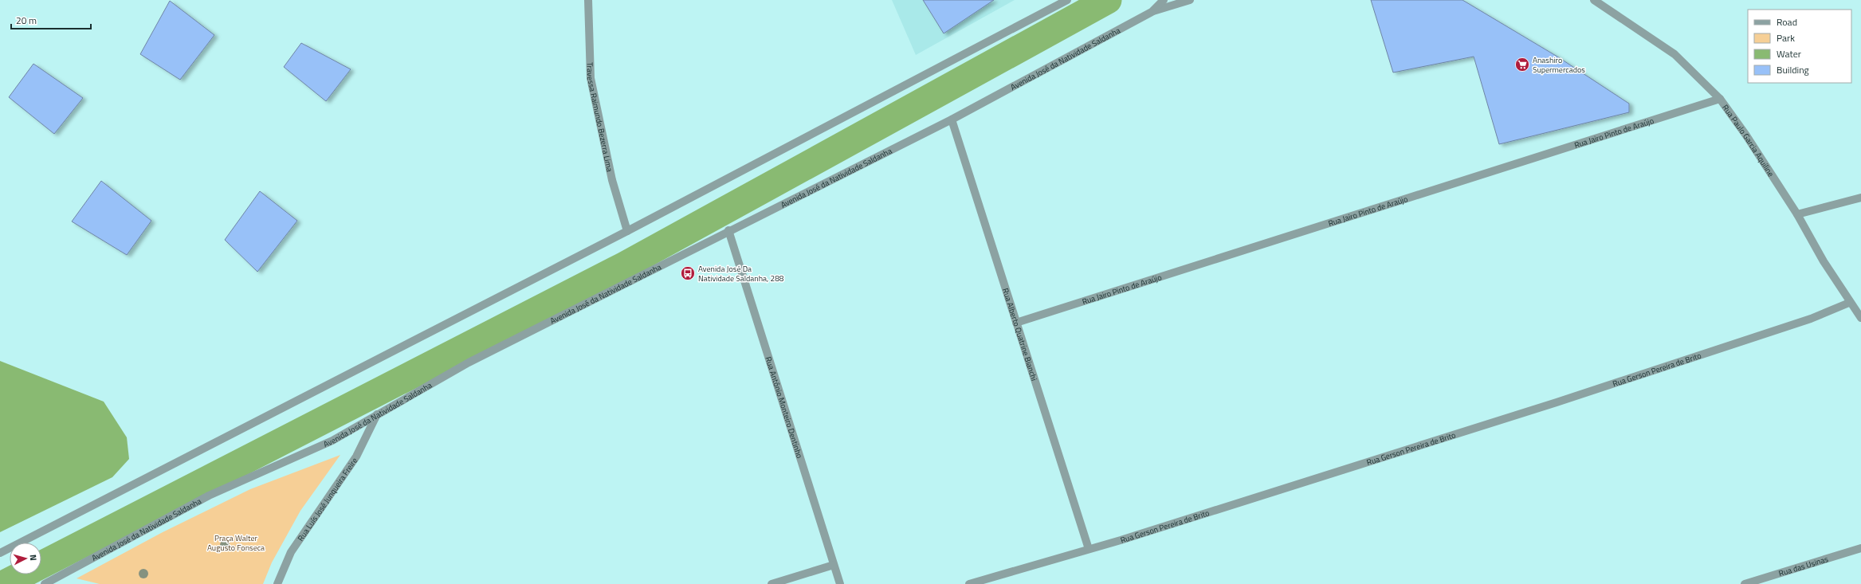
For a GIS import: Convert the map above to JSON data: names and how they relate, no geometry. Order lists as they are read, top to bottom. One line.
{"streets":{"street":["Avenida José da Natividade Saldanha","Travessa Raimundo Bezerra Lima","Rua Jairo Pinto de Araújo","Rua Paulo Garcia Aquiline","Rua Alberto Quatrine Bianchi","Rua Gerson Pereira de Brito","Rua Antônio Monteiro Dentinho","Rua Luís José Junqueira Freire","Rua das Usinas"]},"crossings":[["Avenida José da Natividade Saldanha","Rua Alberto Quatrine Bianchi"],["Avenida José da Natividade Saldanha","Rua Antônio Monteiro Dentinho"],["Avenida José da Natividade Saldanha","Rua Luís José Junqueira Freire"],["Rua Jairo Pinto de Araújo","Rua Paulo Garcia Aquiline"],["Rua Jairo Pinto de Araújo","Rua Alberto Quatrine Bianchi"],["Rua Paulo Garcia Aquiline","Rua Gerson Pereira de Brito"],["Rua Alberto Quatrine Bianchi","Rua Gerson Pereira de Brito"]],"parks":["Praça Walter Augusto Fonseca"],"places":{"supermarket":["Anashiro Supermercados"],"bus stop":["Avenida José Da Natividade Saldanha, 288"]},"legend":["Road","Park","Water","Building"],"scale_bar":"20 m","north":"right"}
